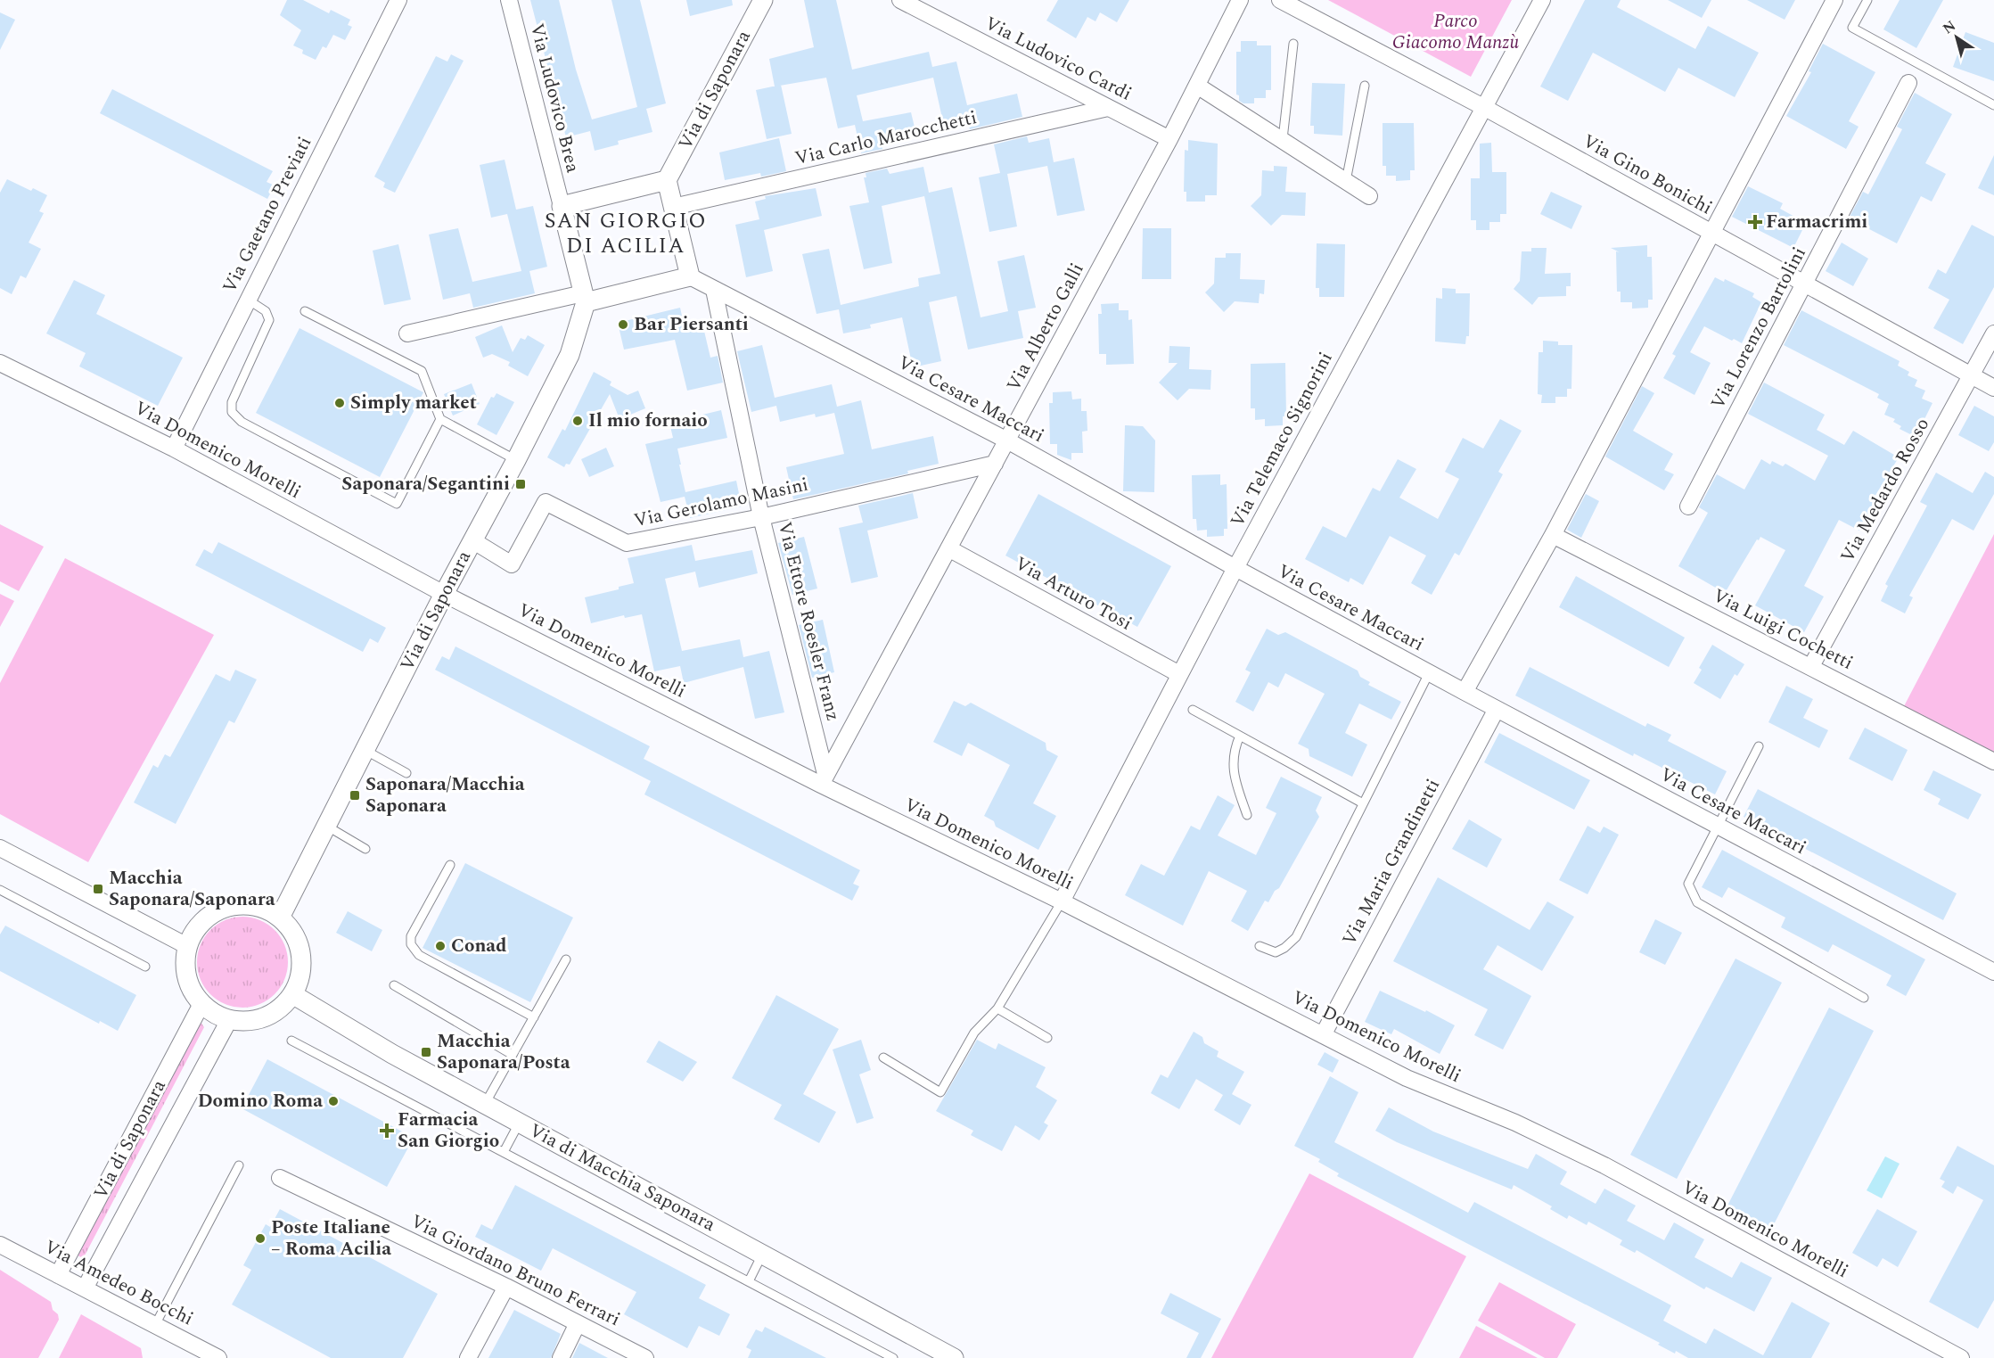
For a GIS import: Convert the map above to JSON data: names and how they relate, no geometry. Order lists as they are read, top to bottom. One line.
{"streets":{"street":["Via Ludovico Cardi","Via di Saponara","Via Ludovico Brea","Via Carlo Marocchetti","Via Gino Bonichi","Via Gaetano Previati","Via Alberto Galli","Via Lorenzo Bartolini","Via Cesare Maccari","Via Telemaco Signorini","Via Domenico Morelli","Via Medardo Rosso","Via Gerolamo Masini","Via Arturo Tosi","Via Ettore Roesler Franz","Via Luigi Cochetti","Via Maria Grandinetti","Via di Macchia Saponara","Via Giordano Bruno Ferrari","Via Amedeo Bocchi"]},"crossings":[["Via Ludovico Cardi","Via Carlo Marocchetti"],["Via Ludovico Cardi","Via Alberto Galli"],["Via di Saponara","Via Domenico Morelli"],["Via di Saponara","Via Gerolamo Masini"],["Via di Saponara","Via di Macchia Saponara"],["Via di Saponara","Via Amedeo Bocchi"],["Via Gino Bonichi","Via Lorenzo Bartolini"],["Via Gino Bonichi","Via Telemaco Signorini"],["Via Gino Bonichi","Via Medardo Rosso"],["Via Gaetano Previati","Via Domenico Morelli"],["Via Alberto Galli","Via Cesare Maccari"],["Via Alberto Galli","Via Domenico Morelli"],["Via Alberto Galli","Via Gerolamo Masini"],["Via Alberto Galli","Via Arturo Tosi"],["Via Alberto Galli","Via Ettore Roesler Franz"],["Via Cesare Maccari","Via Telemaco Signorini"],["Via Cesare Maccari","Via Ettore Roesler Franz"],["Via Cesare Maccari","Via Maria Grandinetti"],["Via Telemaco Signorini","Via Domenico Morelli"],["Via Telemaco Signorini","Via Arturo Tosi"],["Via Domenico Morelli","Via Ettore Roesler Franz"],["Via Domenico Morelli","Via Maria Grandinetti"],["Via Medardo Rosso","Via Luigi Cochetti"],["Via Gerolamo Masini","Via Ettore Roesler Franz"]],"districts":["SAN GIORGIO DI ACILIA"],"parks":["Parco Giacomo Manzù"],"places":{"health":["Farmacrimi","Farmacia San Giorgio"],"other":["Bar Piersanti","Simply market","Il mio fornaio","Conad","Domino Roma","Poste Italiane – Roma Acilia"],"transit":["Saponara/Segantini","Saponara/Macchia Saponara","Macchia Saponara/Saponara","Macchia Saponara/Posta"]},"north":"top left"}
